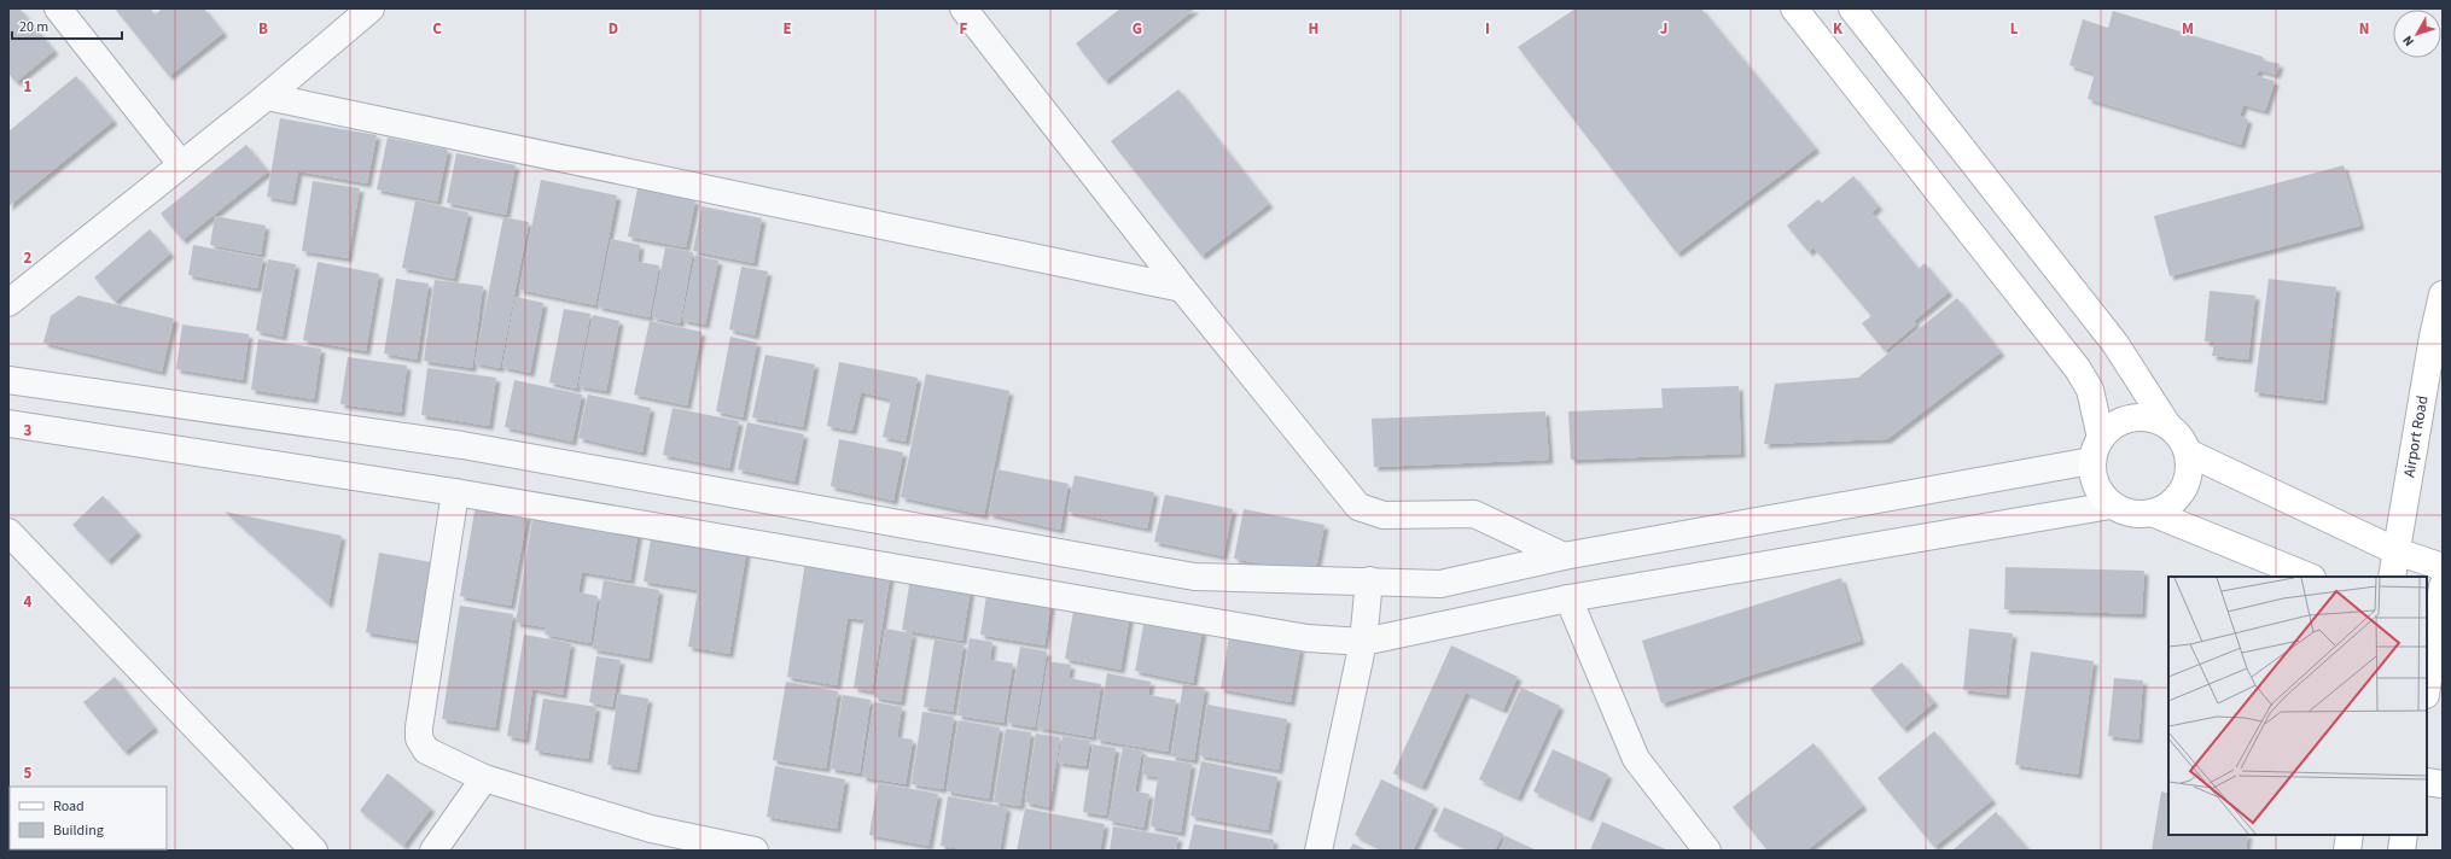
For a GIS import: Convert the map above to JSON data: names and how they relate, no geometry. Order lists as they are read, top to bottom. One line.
{"streets":{"main road":["Airport Road"]},"legend":["Road","Building"],"scale_bar":"20 m","north":"bottom left","grid":{"columns":["B","C","D","E","F","G","H","I","J","K","L","M","N"],"rows":["1","2","3","4","5"]}}
